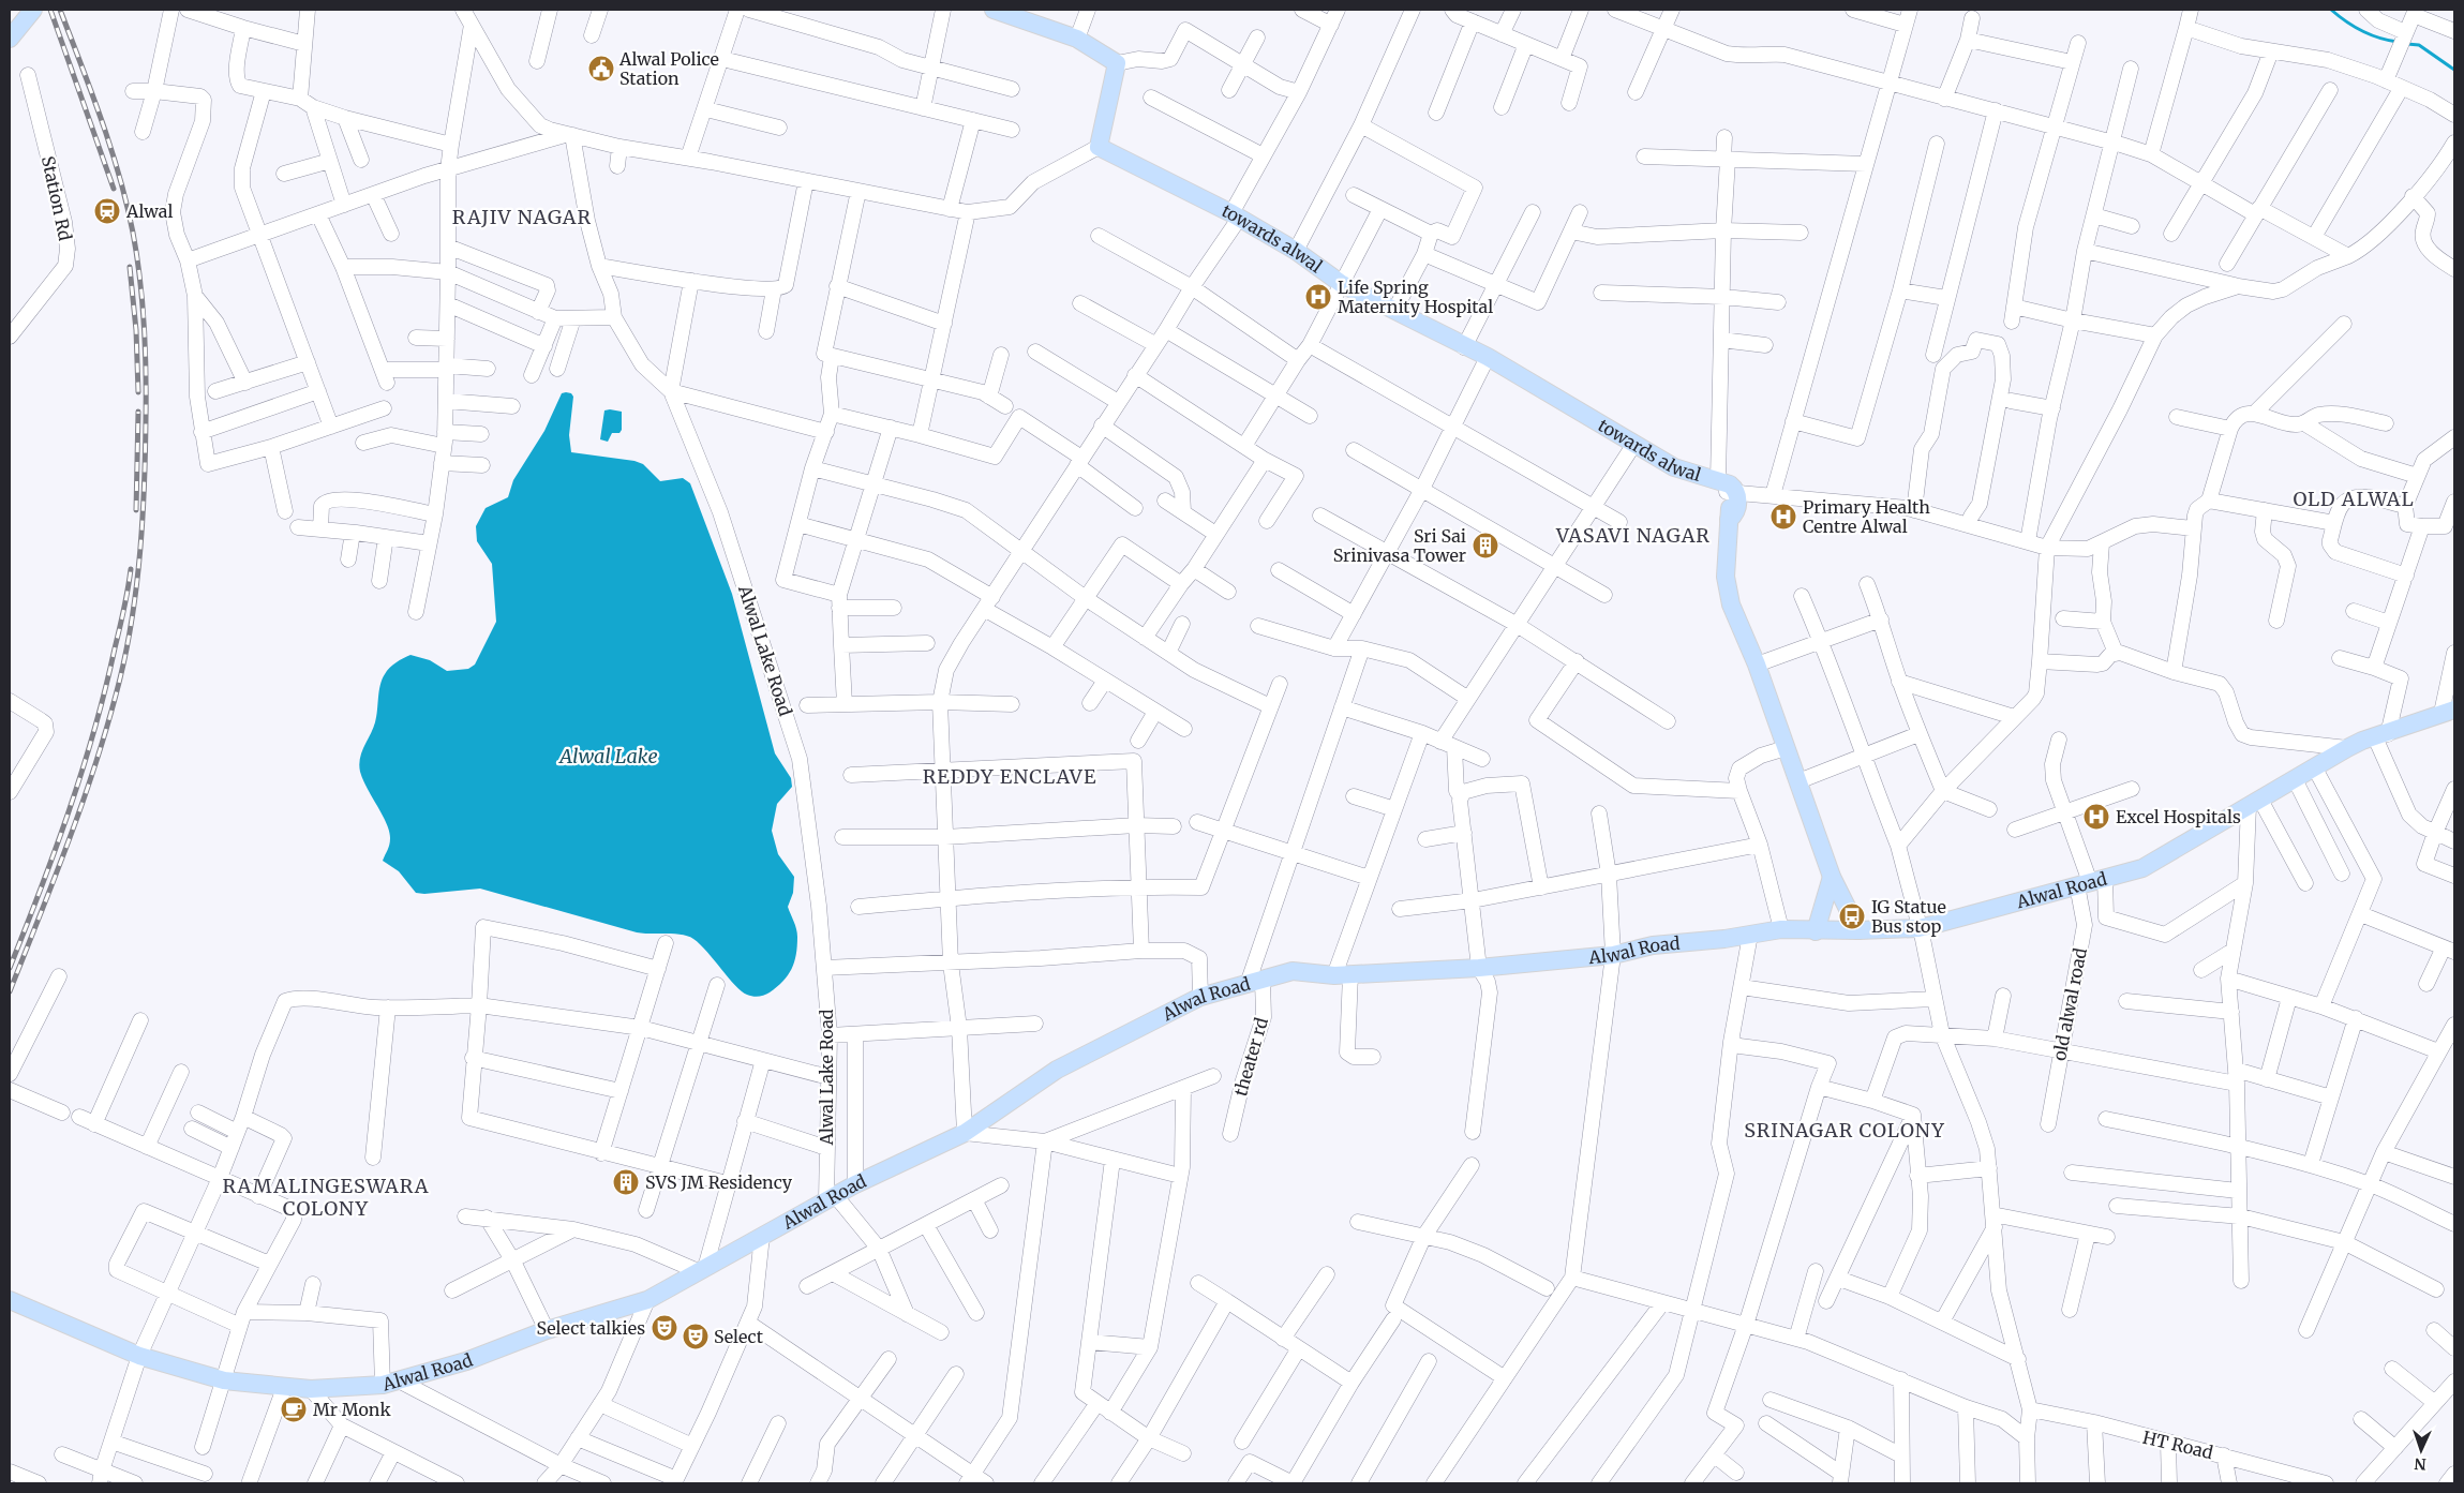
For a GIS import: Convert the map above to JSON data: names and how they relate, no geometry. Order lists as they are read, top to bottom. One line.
{"streets":{"main road":["towards alwal","Alwal Road"],"street":["Station Rd","Alwal Lake Road","old alwal road","theater rd","HT Road"]},"crossings":[["Alwal Lake Road","Alwal Road"],["Alwal Road","old alwal road"],["Alwal Road","theater rd"]],"districts":["RAJIV NAGAR","OLD ALWAL","VASAVI NAGAR","REDDY ENCLAVE","SRINAGAR COLONY","RAMALINGESWARA COLONY"],"water":["Alwal Lake"],"places":{"public building":["Alwal Police Station"],"station":["Alwal"],"hospital":["Life Spring Maternity Hospital","Primary Health Centre Alwal","Excel Hospitals"],"building":["Sri Sai Srinivasa Tower","SVS JM Residency"],"bus stop":["IG Statue Bus stop"],"theatre":["Select talkies","Select"],"cafe":["Mr Monk"]},"north":"bottom"}
